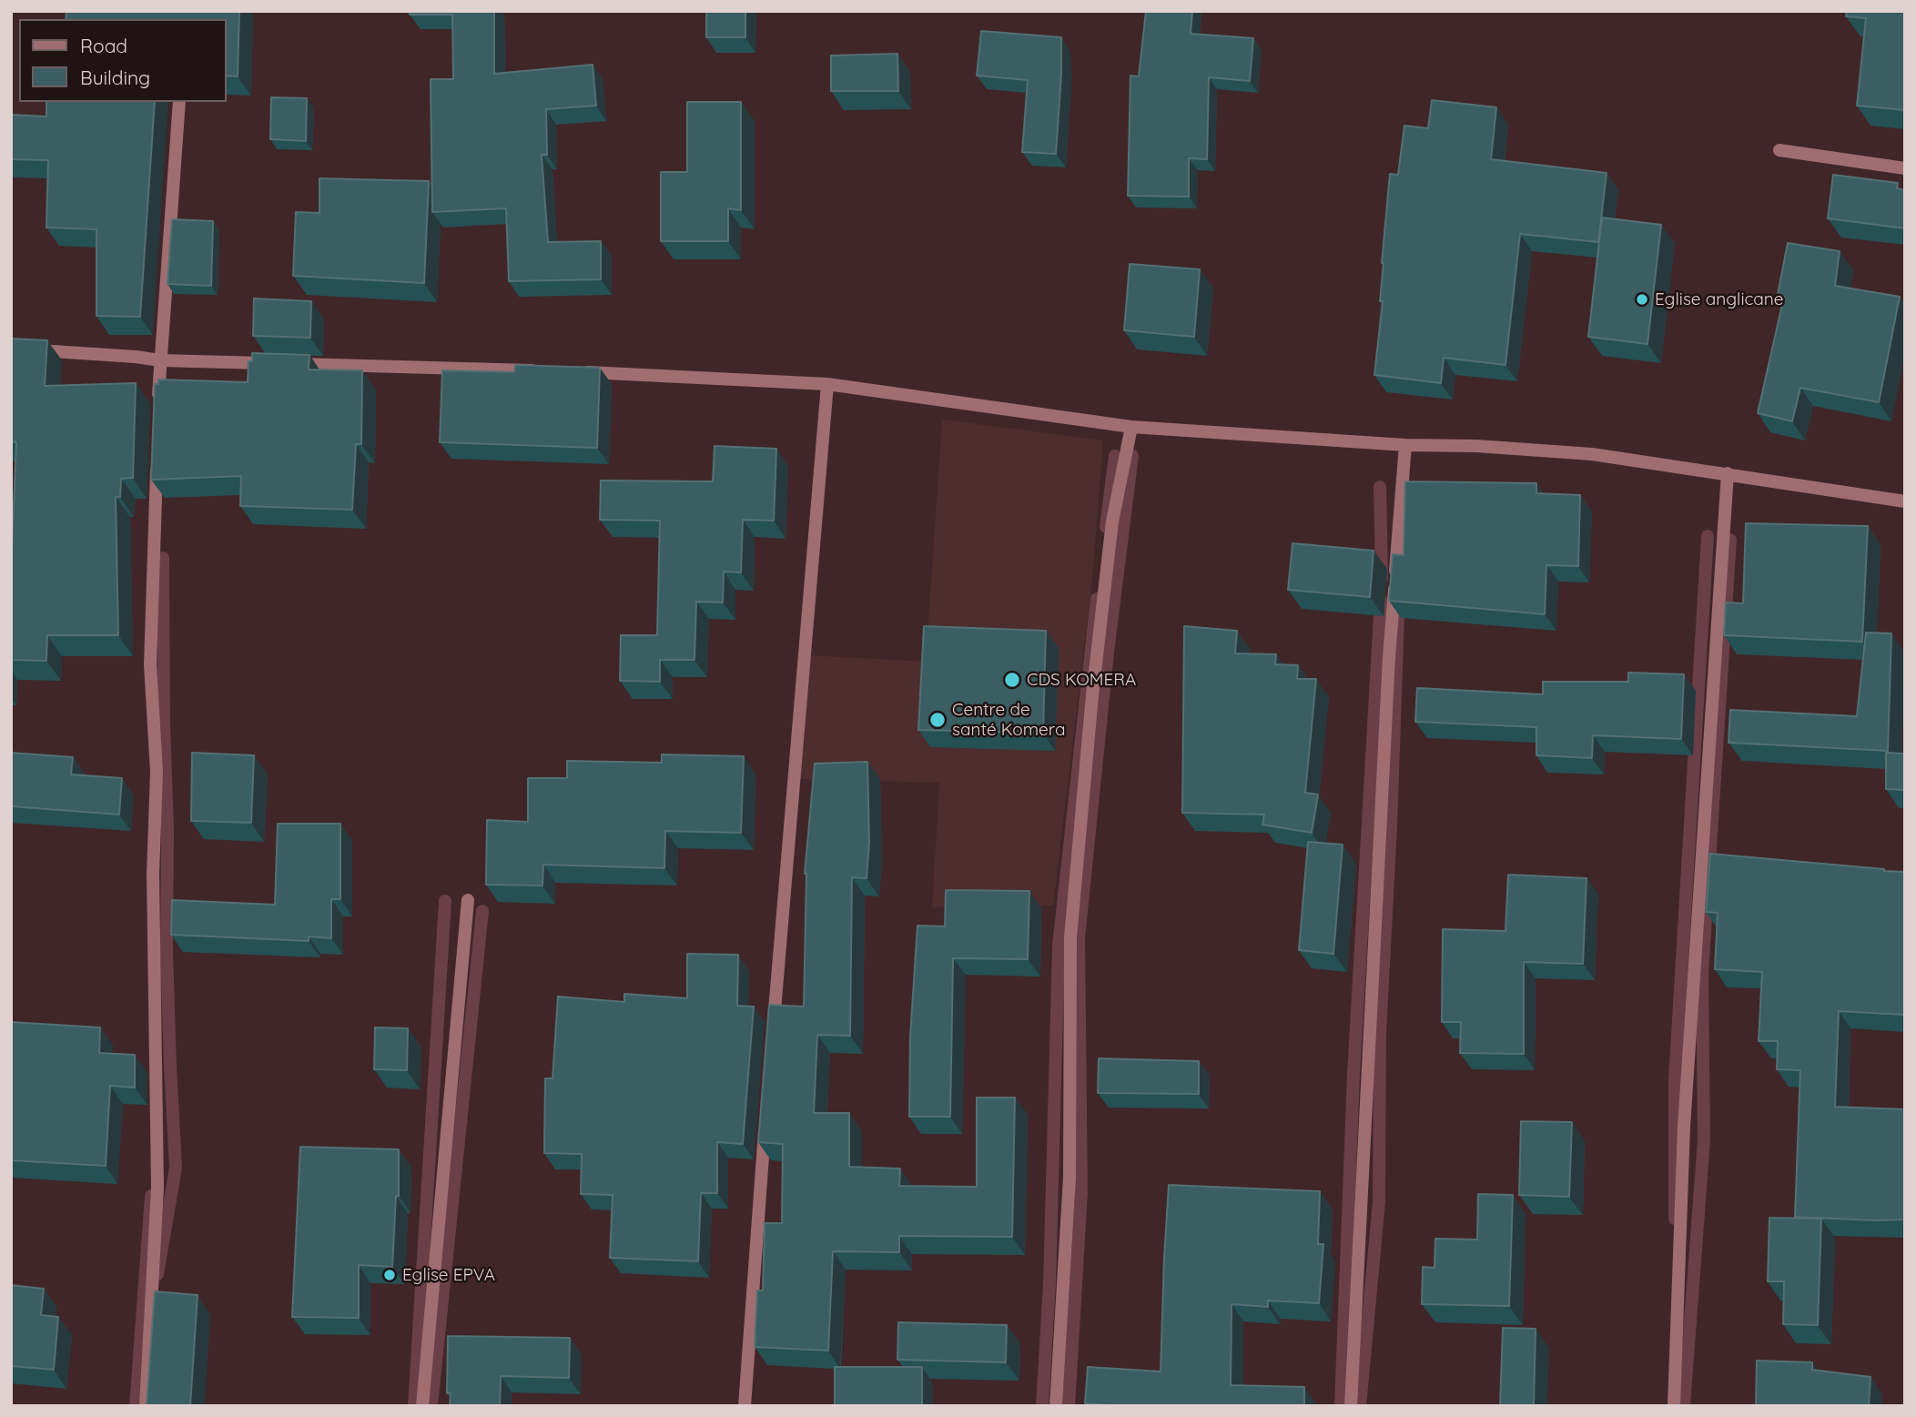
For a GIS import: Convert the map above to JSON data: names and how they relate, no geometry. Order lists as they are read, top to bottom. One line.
{"places":["Eglise anglicane","CDS KOMERA","Centre de santé Komera","Eglise EPVA"],"legend":["Road","Building"]}
